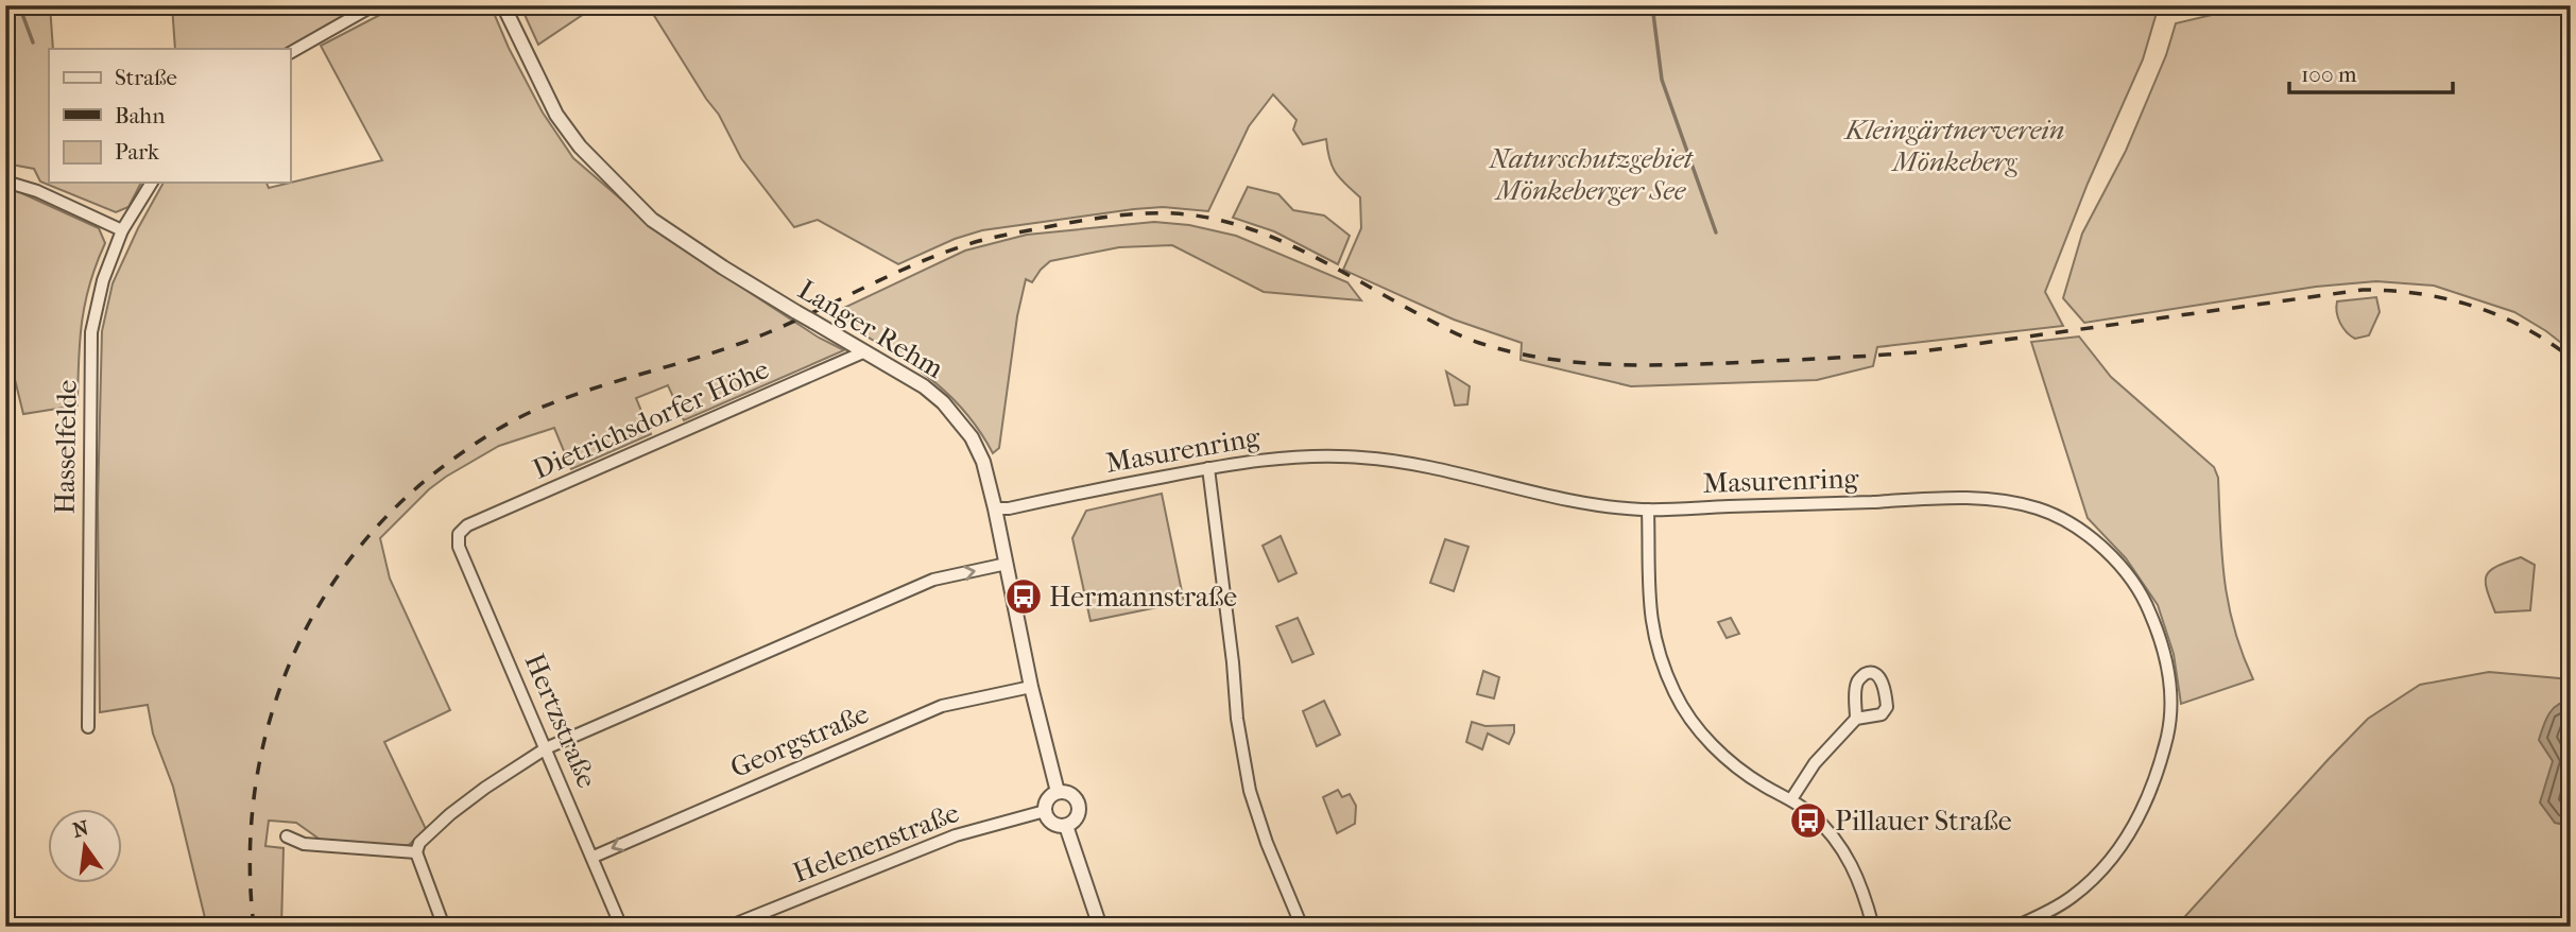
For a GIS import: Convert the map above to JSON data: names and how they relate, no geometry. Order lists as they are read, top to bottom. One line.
{"streets":{"street":["Langer Rehm","Dietrichsdorfer Höhe","Hasselfelde","Masurenring","Hertzstraße","Georgstraße","Helenenstraße"]},"crossings":[["Langer Rehm","Dietrichsdorfer Höhe"],["Langer Rehm","Masurenring"],["Langer Rehm","Georgstraße"],["Langer Rehm","Helenenstraße"],["Dietrichsdorfer Höhe","Hertzstraße"],["Hertzstraße","Georgstraße"]],"one_way":["Georgstraße"],"parks":["Kleingärtnerverein Mönkeberg","Naturschutzgebiet Mönkeberger See"],"places":{"bus stop":["Hermannstraße","Pillauer Straße"]},"legend":["Straße","Bahn","Park"],"scale_bar":"100 m","north":"top"}
